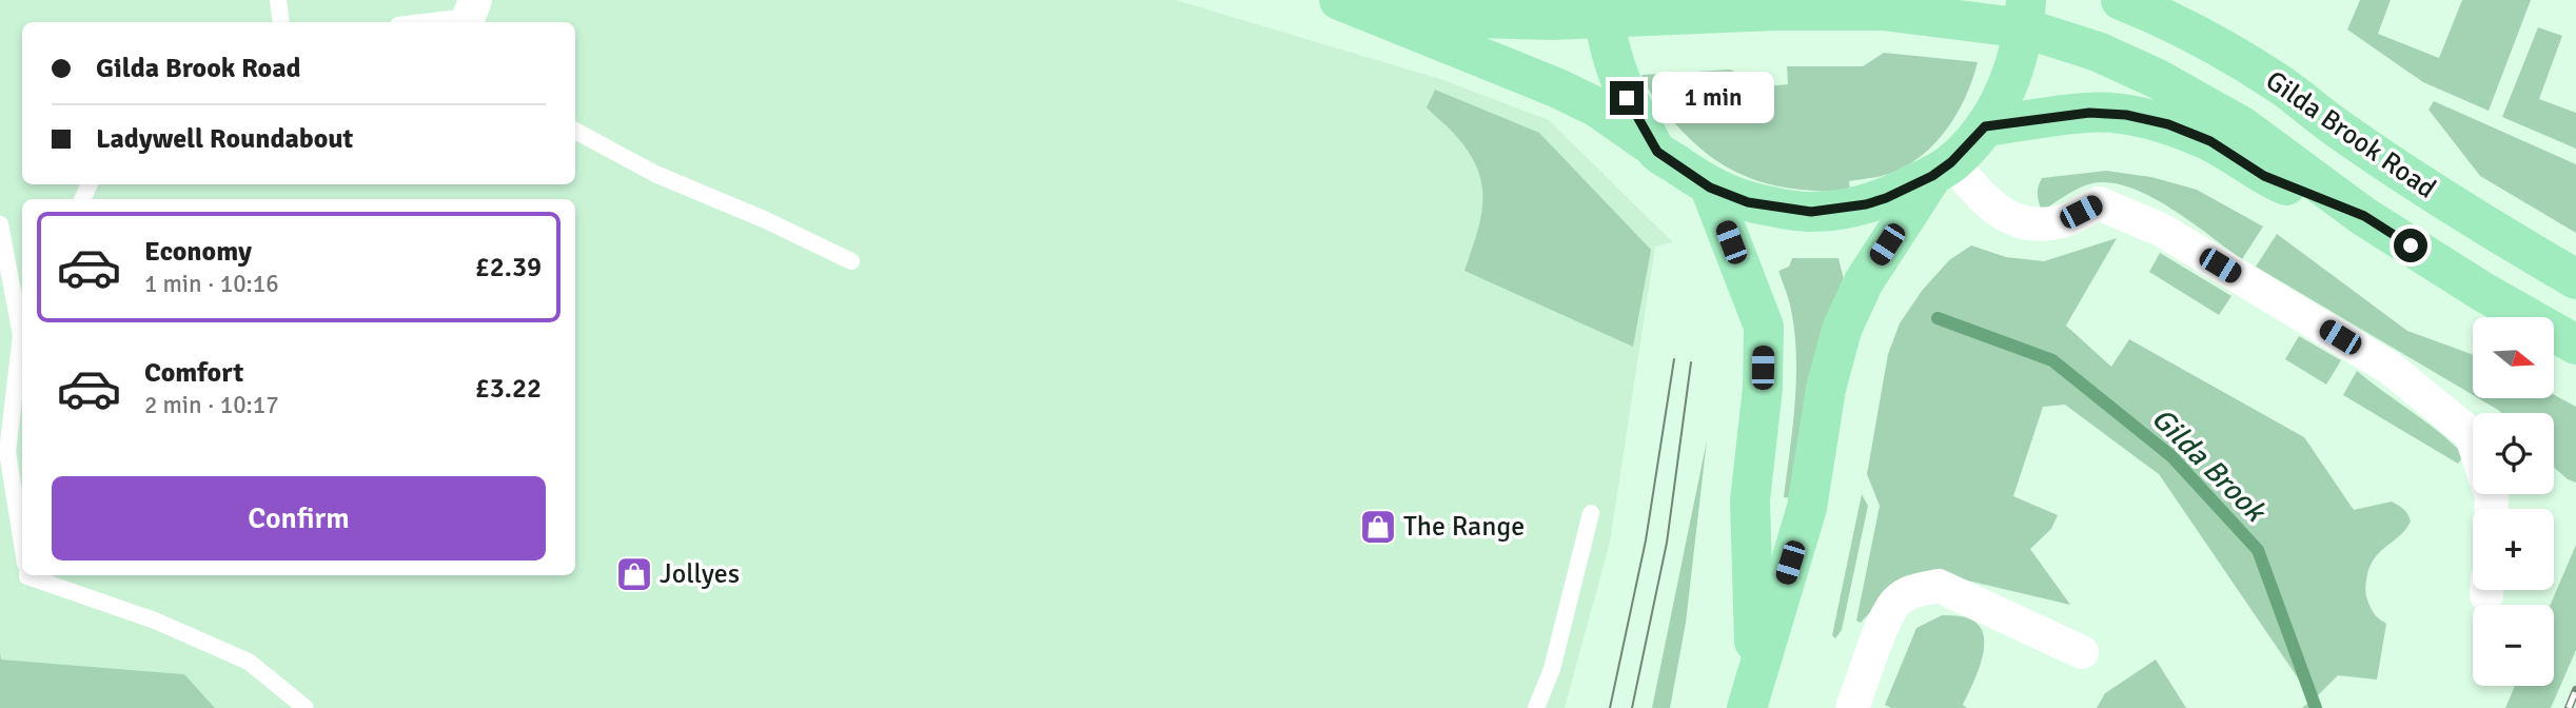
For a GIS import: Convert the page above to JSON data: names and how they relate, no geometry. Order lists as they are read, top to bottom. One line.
{"streets":{"main road":["Gilda Brook Road"]},"water":["Gilda Brook"],"places":{"shop":["The Range","Jollyes"]},"north":"right","page":{"banner":["Gilda Brook Road","Ladywell Roundabout"],"bubble":"1 min","list":[{"name":"Economy","note":"1 min · 10:16","value":"£2.39"},{"name":"Comfort","note":"2 min · 10:17","value":"£3.22"}],"map_buttons":["+","−"],"buttons":"Confirm"}}
